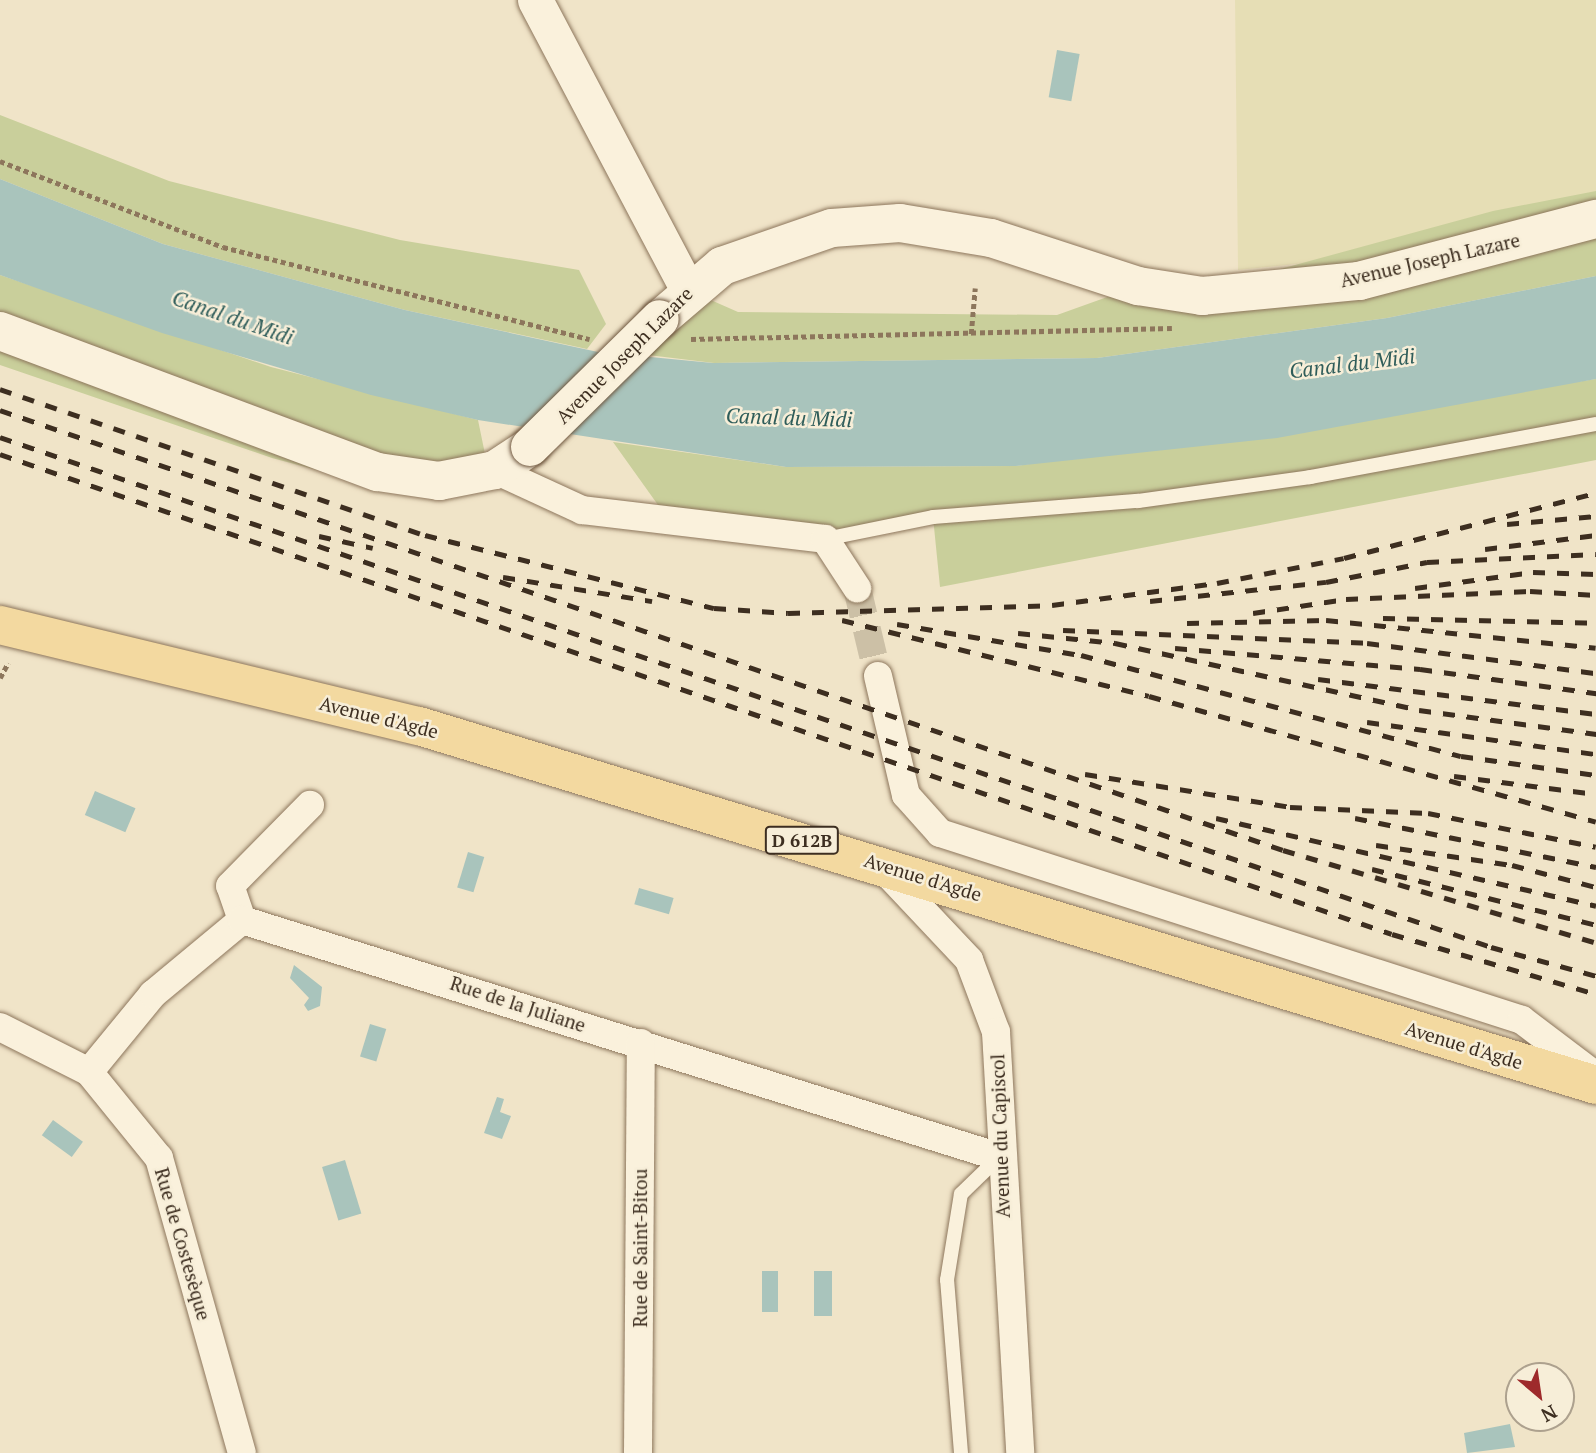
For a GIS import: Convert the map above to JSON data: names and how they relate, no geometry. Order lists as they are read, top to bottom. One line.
{"streets":{"main road":["Avenue Joseph Lazare","Avenue d'Agde","D 612B"],"street":["Rue de la Juliane","Avenue du Capiscol","Rue de Costesèque","Rue de Saint-Bitou"]},"crossings":[["Avenue d'Agde","Avenue du Capiscol"],["Rue de la Juliane","Avenue du Capiscol"],["Rue de la Juliane","Rue de Saint-Bitou"]],"water":["Canal du Midi"],"north":"bottom right"}
